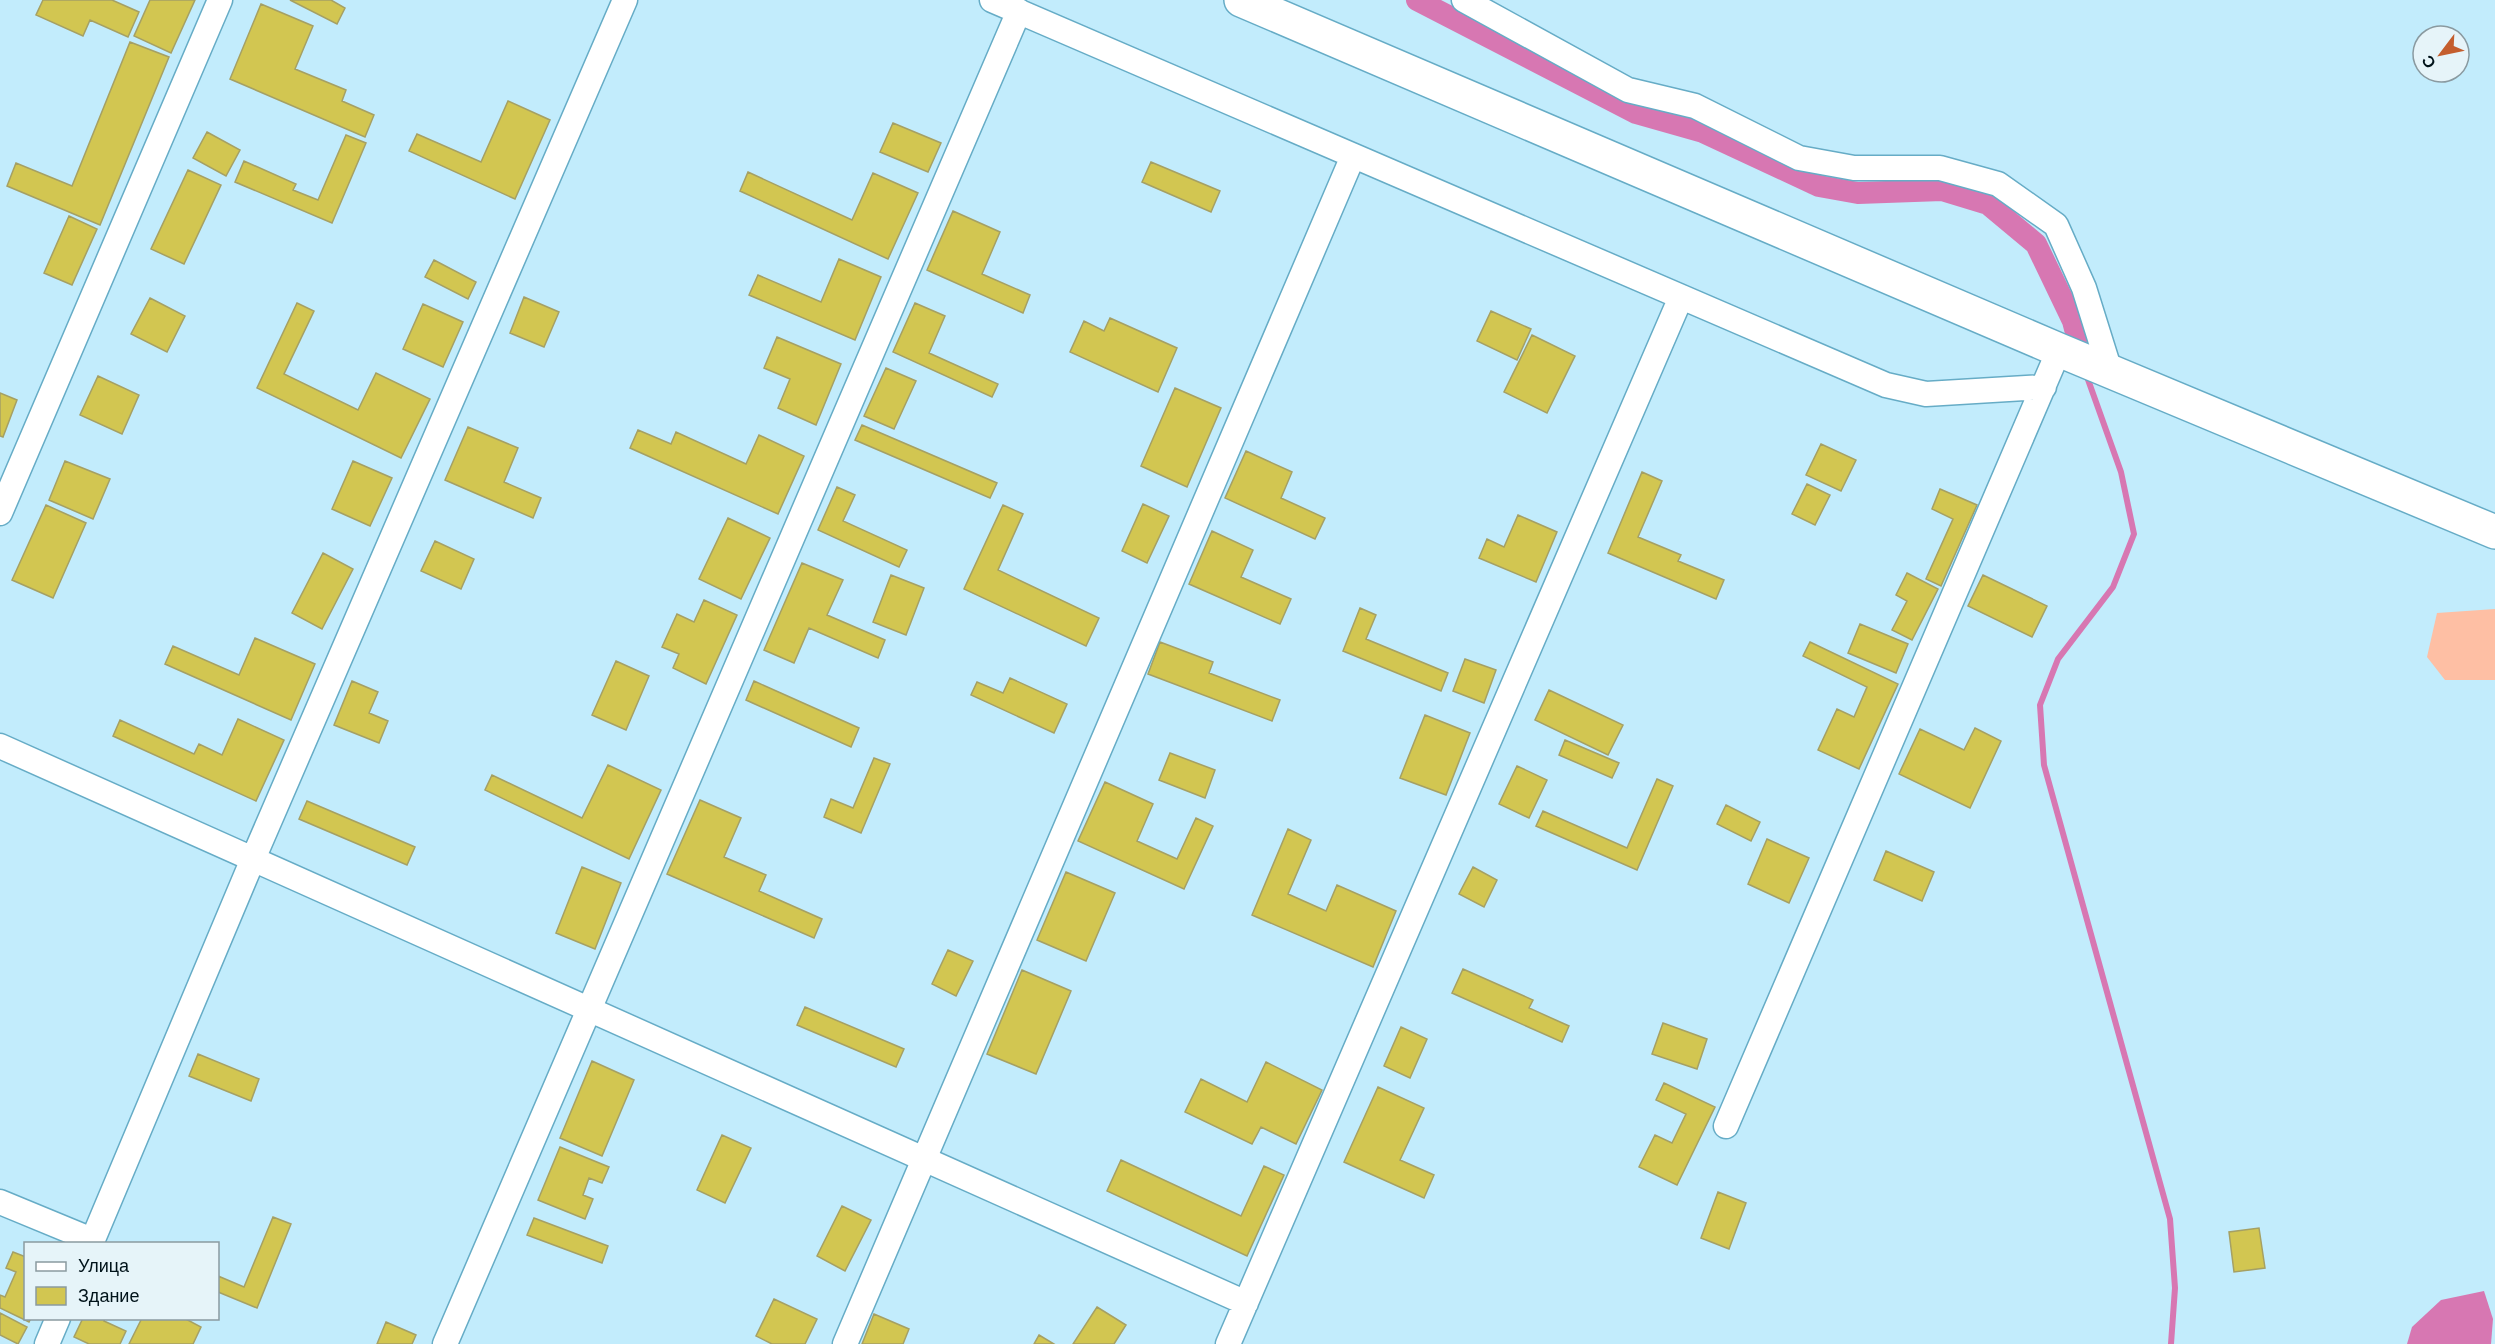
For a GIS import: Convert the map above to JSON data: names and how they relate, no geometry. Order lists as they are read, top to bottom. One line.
{"legend":["Улица","Здание"],"north":"bottom left"}
